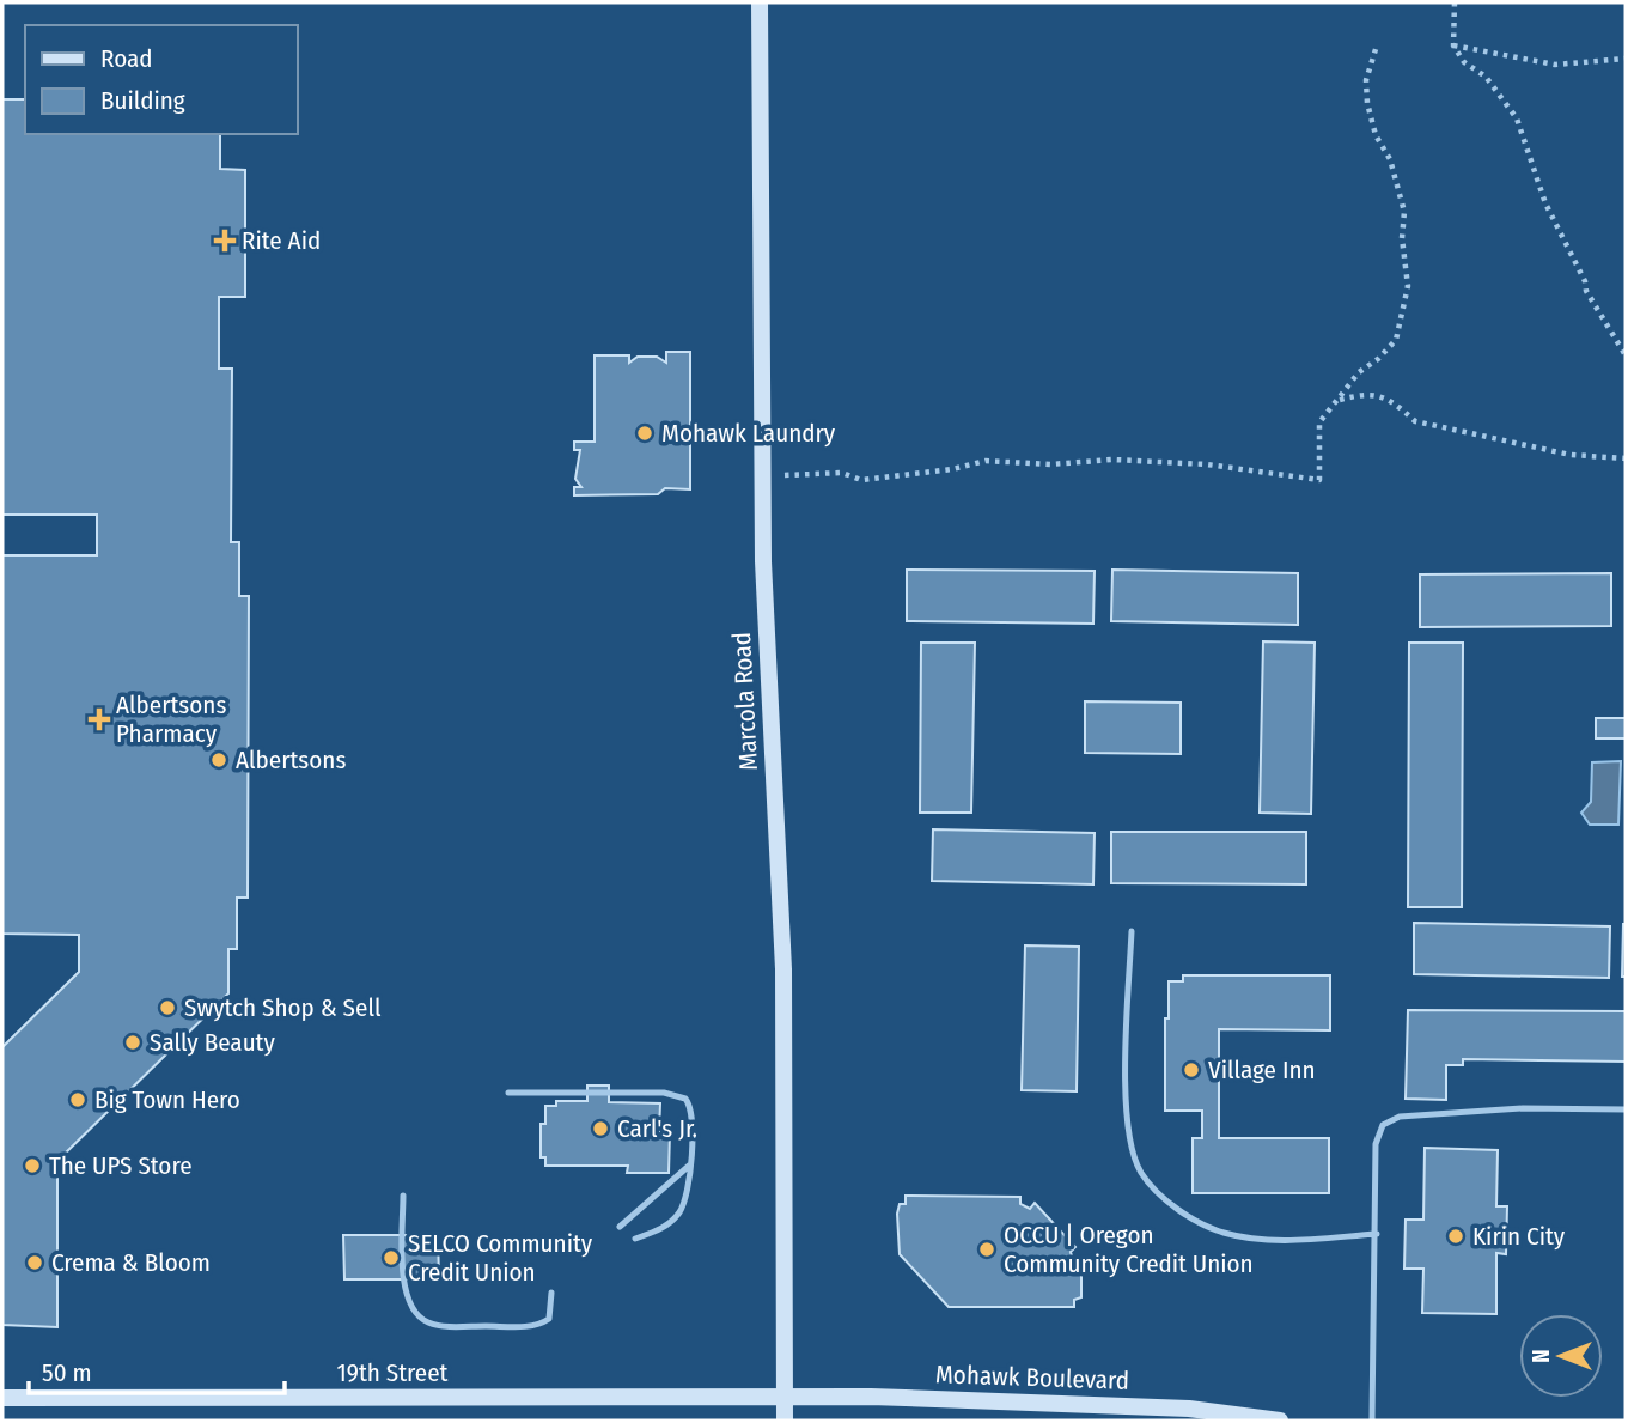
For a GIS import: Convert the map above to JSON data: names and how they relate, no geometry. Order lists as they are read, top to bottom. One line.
{"streets":{"main road":["Marcola Road","19th Street","Mohawk Boulevard"]},"crossings":[["Marcola Road","19th Street"],["Marcola Road","Mohawk Boulevard"],["19th Street","Mohawk Boulevard"]],"places":{"health":["Rite Aid","Albertsons Pharmacy"],"other":["Mohawk Laundry","Albertsons","Swytch Shop & Sell","Sally Beauty","Village Inn","Big Town Hero","Carl's Jr.","The UPS Store","Kirin City","OCCU | Oregon Community Credit Union","SELCO Community Credit Union","Crema & Bloom"]},"legend":["Road","Building"],"scale_bar":"50 m","north":"left"}
